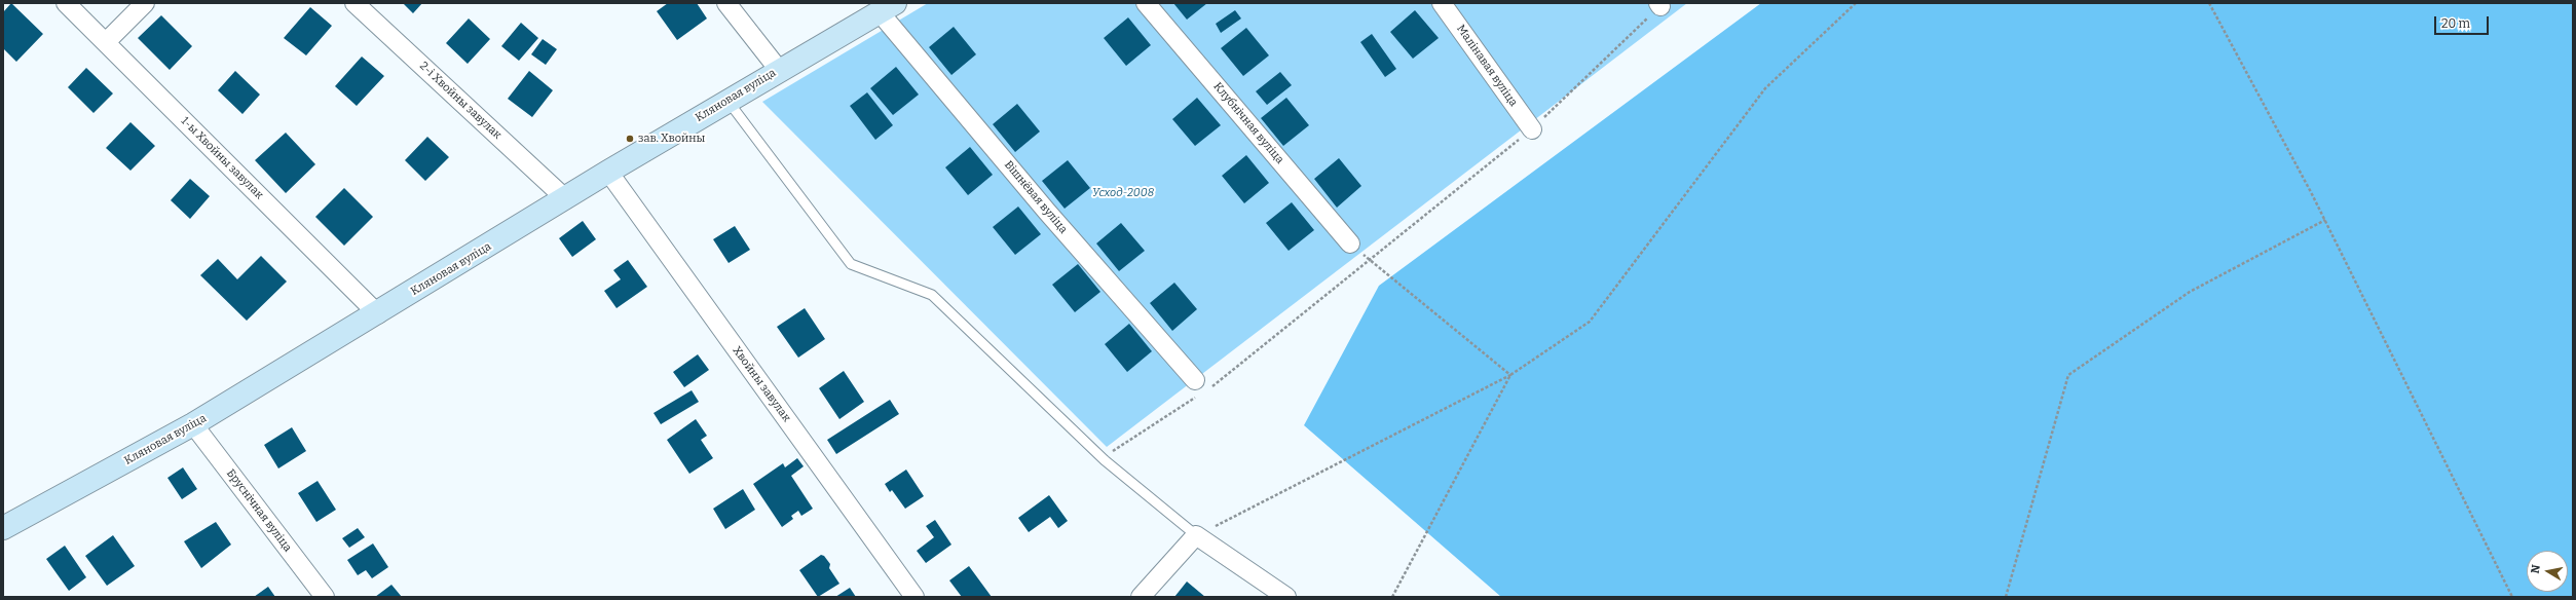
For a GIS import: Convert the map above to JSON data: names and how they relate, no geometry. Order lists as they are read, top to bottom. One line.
{"streets":{"street":["Малінавая вуліца","Кляновая вуліца","2-і Хвойны завулак","Клубнічная вуліца","1-ы Хвойны завулак","Вішнёвая вуліца","Хвойны завулак","Бруснічная вуліца"]},"crossings":[["Кляновая вуліца","2-і Хвойны завулак"],["Кляновая вуліца","1-ы Хвойны завулак"],["Кляновая вуліца","Вішнёвая вуліца"],["Кляновая вуліца","Хвойны завулак"],["Кляновая вуліца","Бруснічная вуліца"]],"parks":["Усход-2008"],"places":["зав. Хвойны"],"scale_bar":"20 m","north":"left"}
